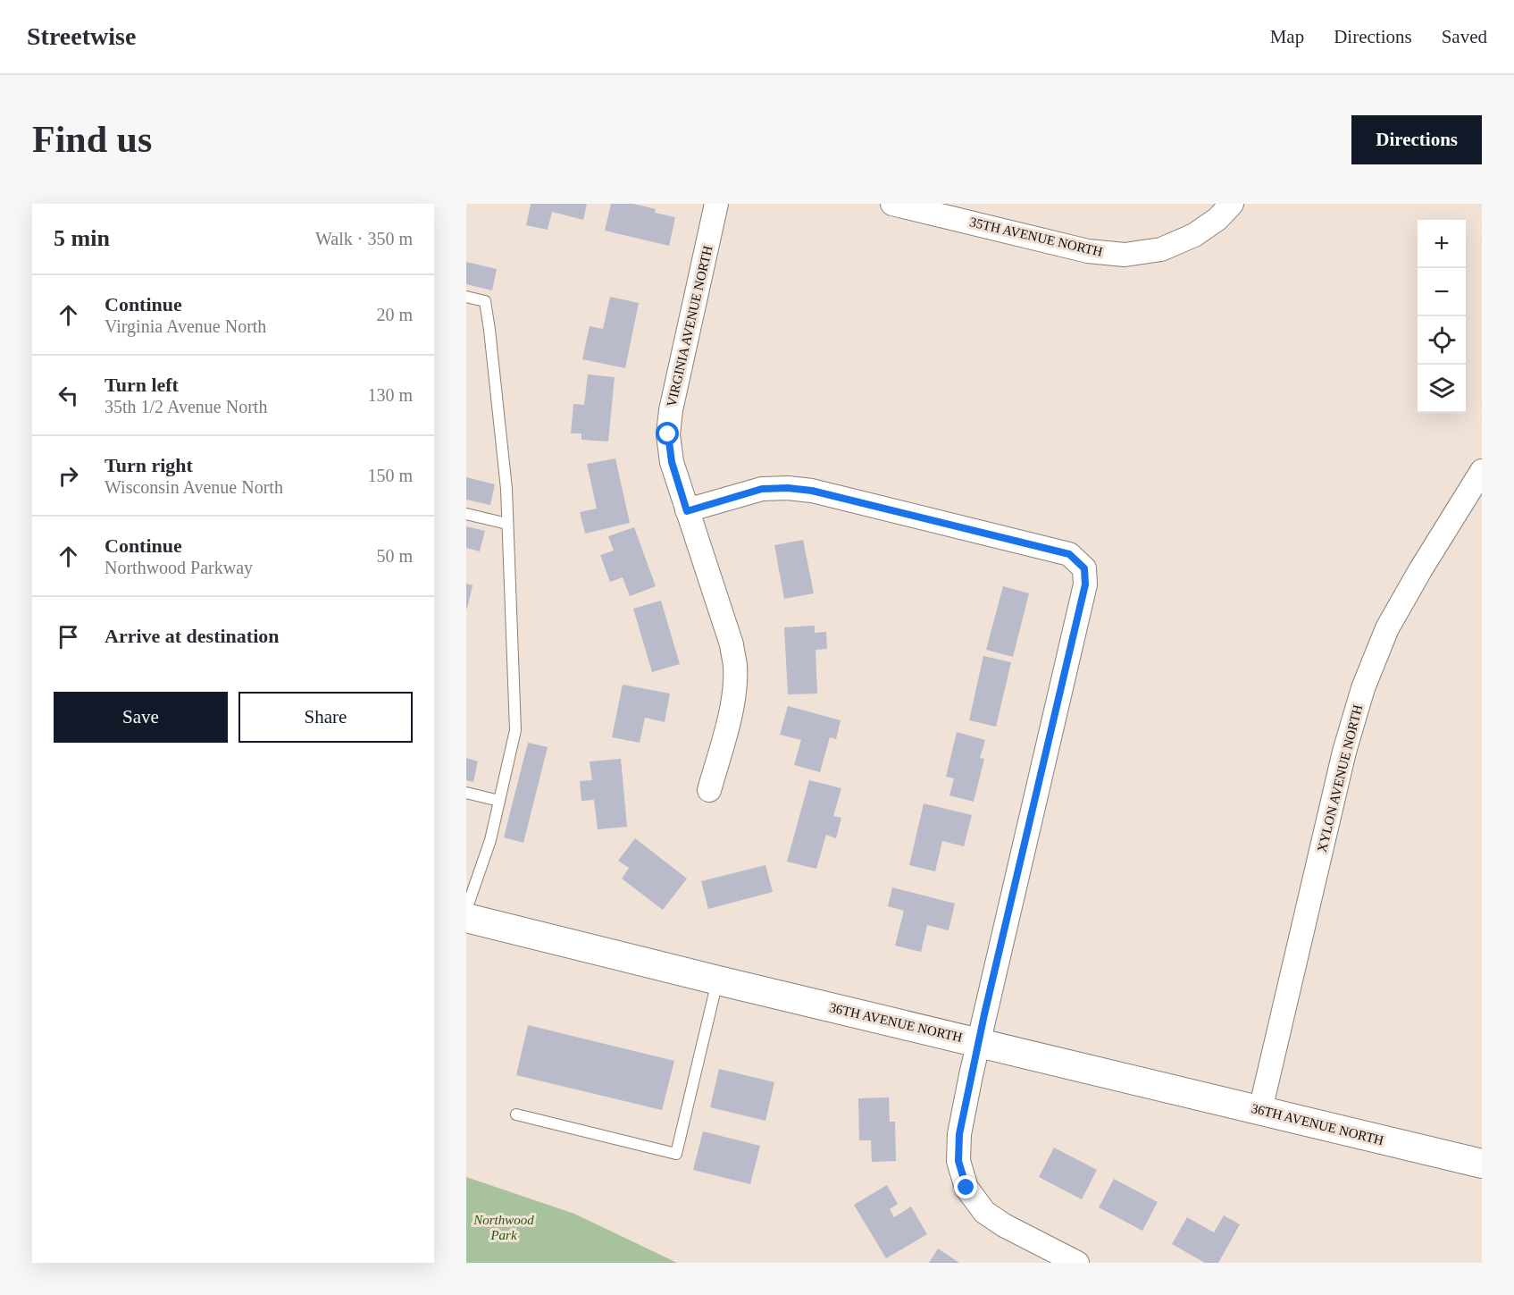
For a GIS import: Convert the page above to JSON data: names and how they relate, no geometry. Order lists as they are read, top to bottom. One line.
{"streets":{"street":["35TH AVENUE NORTH","VIRGINIA AVENUE NORTH","XYLON AVENUE NORTH","36TH AVENUE NORTH"]},"crossings":[["XYLON AVENUE NORTH","36TH AVENUE NORTH"]],"parks":["Northwood Park"],"page":{"header":"Streetwise","nav":["Map","Directions","Saved"],"buttons":["Directions",["Save","Share"]],"title":"Find us","heading":["5 min","Walk · 350 m"],"map_buttons":["+","−"],"list":[["Continue","Virginia Avenue North","20 m"],["Turn left","35th 1/2 Avenue North","130 m"],["Turn right","Wisconsin Avenue North","150 m"],["Continue","Northwood Parkway","50 m"],"Arrive at destination"]}}
